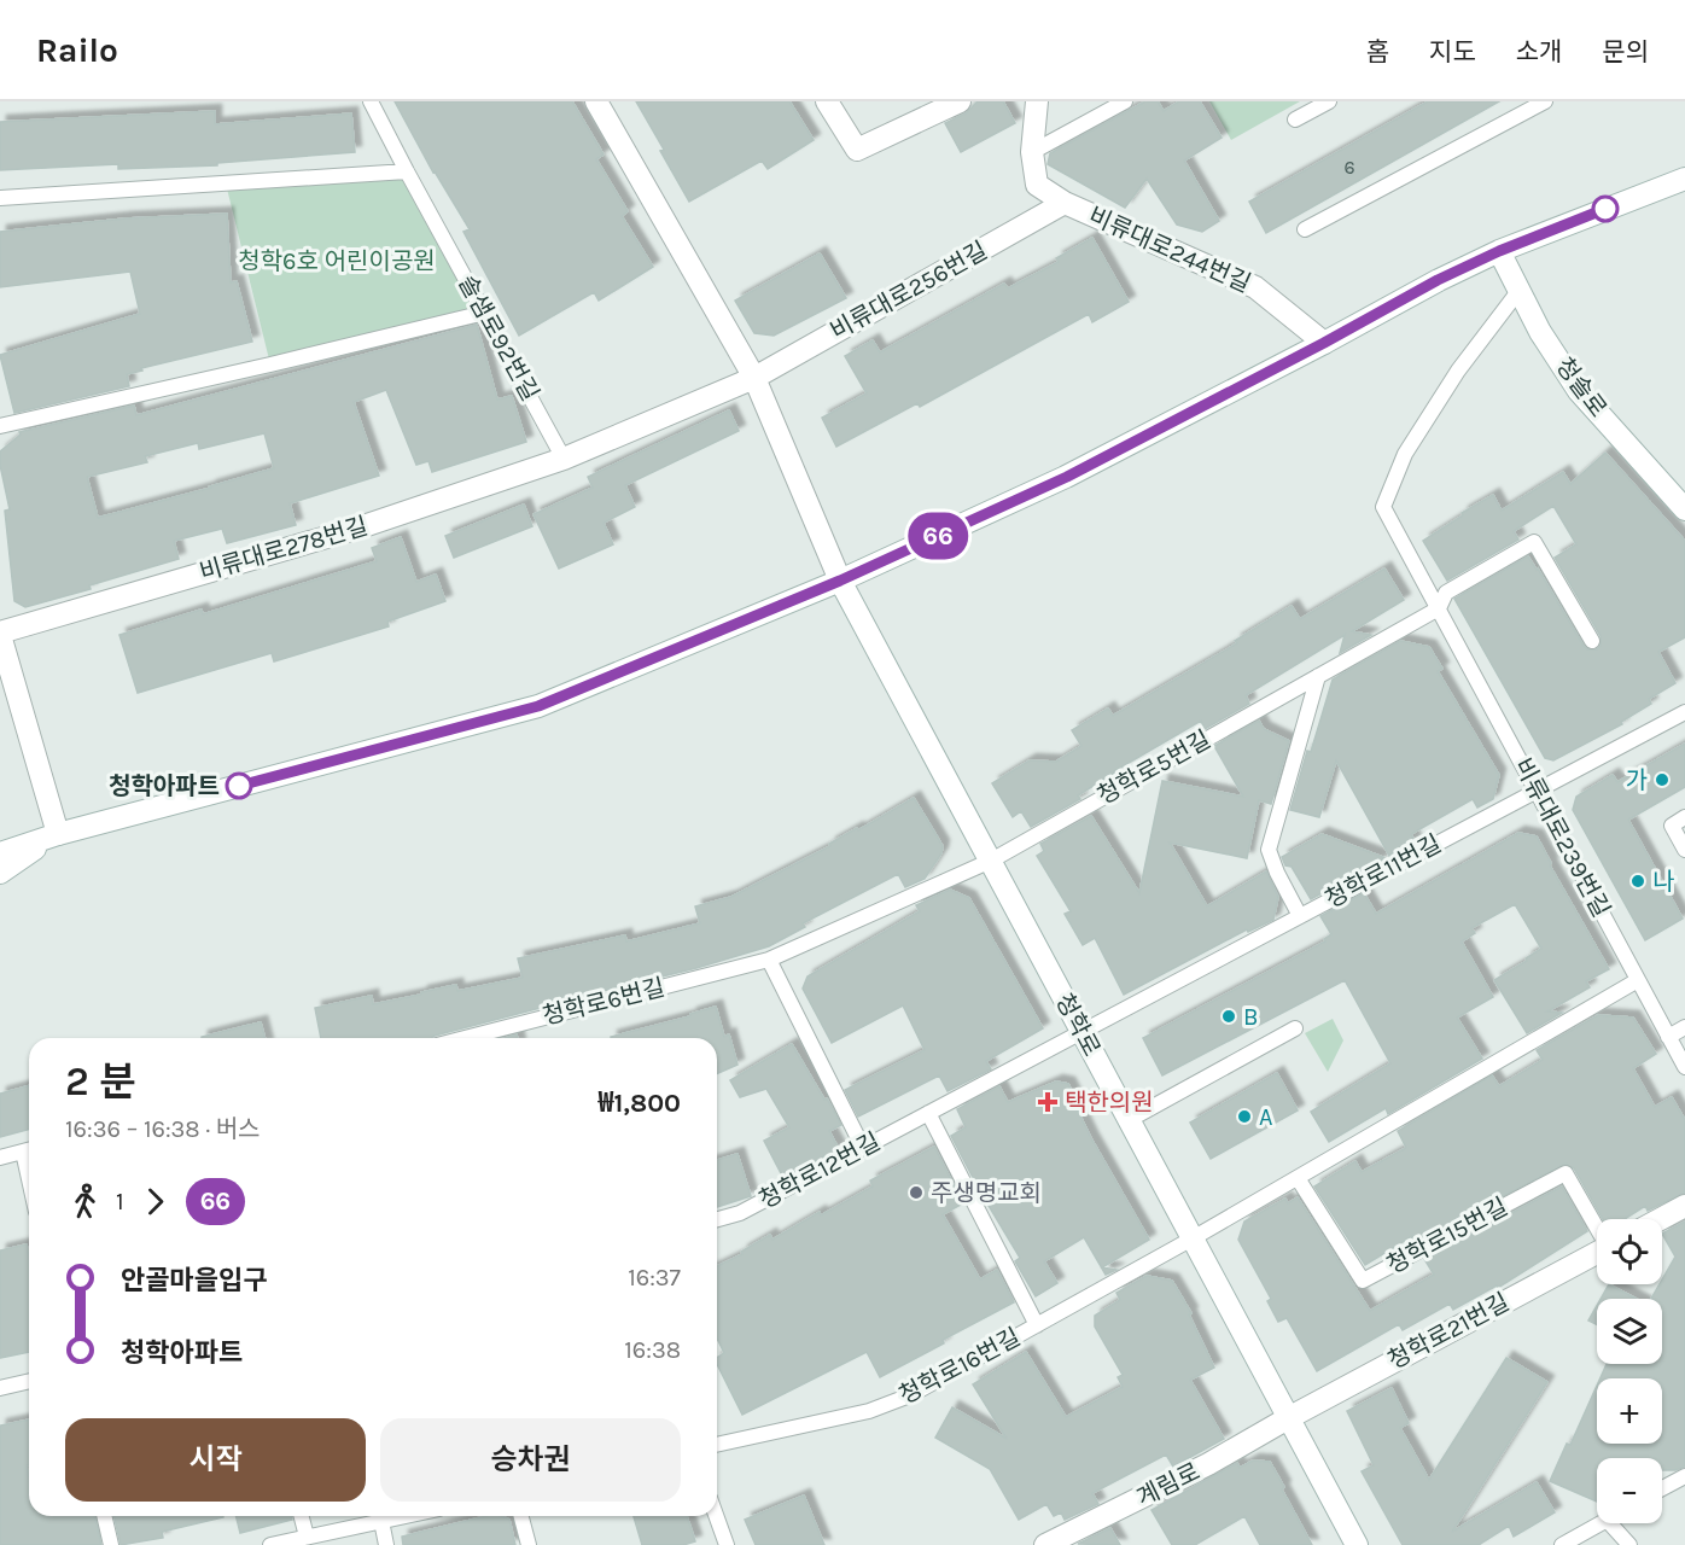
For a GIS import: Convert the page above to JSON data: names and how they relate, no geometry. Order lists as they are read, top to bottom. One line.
{"streets":{"street":["비류대로244번길","비류대로256번길","청솔로","비류대로278번길","청학로","청학로21번길","계림로"],"lane":["솔샘로92번길","청학로5번길","비류대로239번길","청학로11번길","청학로6번길","청학로12번길","청학로15번길","청학로16번길"]},"crossings":[["비류대로244번길","비류대로256번길"],["비류대로256번길","솔샘로92번길"],["비류대로256번길","비류대로278번길"],["솔샘로92번길","비류대로278번길"],["청솔로","비류대로239번길"],["청학로5번길","비류대로239번길"],["청학로5번길","청학로6번길"],["청학로5번길","청학로"],["비류대로239번길","청학로11번길"],["청학로11번길","청학로"],["청학로11번길","청학로12번길"],["청학로6번길","청학로"],["청학로","청학로12번길"],["청학로","청학로21번길"],["청학로","청학로16번길"],["청학로","계림로"],["청학로21번길","계림로"]],"parks":["청학6호 어린이공원"],"places":{"other":["가","청학아파트","나","B","A","주생명교회"],"health":["택한의원"]},"lines":["bus line 66"],"house_numbers":["6"],"page":{"header":"Railo","nav":["홈","지도","소개","문의"],"on_map":"66","heading":["2 분","16:36 – 16:38 · 버스","₩1,800"],"legs":["1","66"],"map_buttons":["+","−"],"list":[{"name":"안골마을입구","value":"16:37"},{"name":"청학아파트","value":"16:38"}],"buttons":["시작","승차권"]}}
